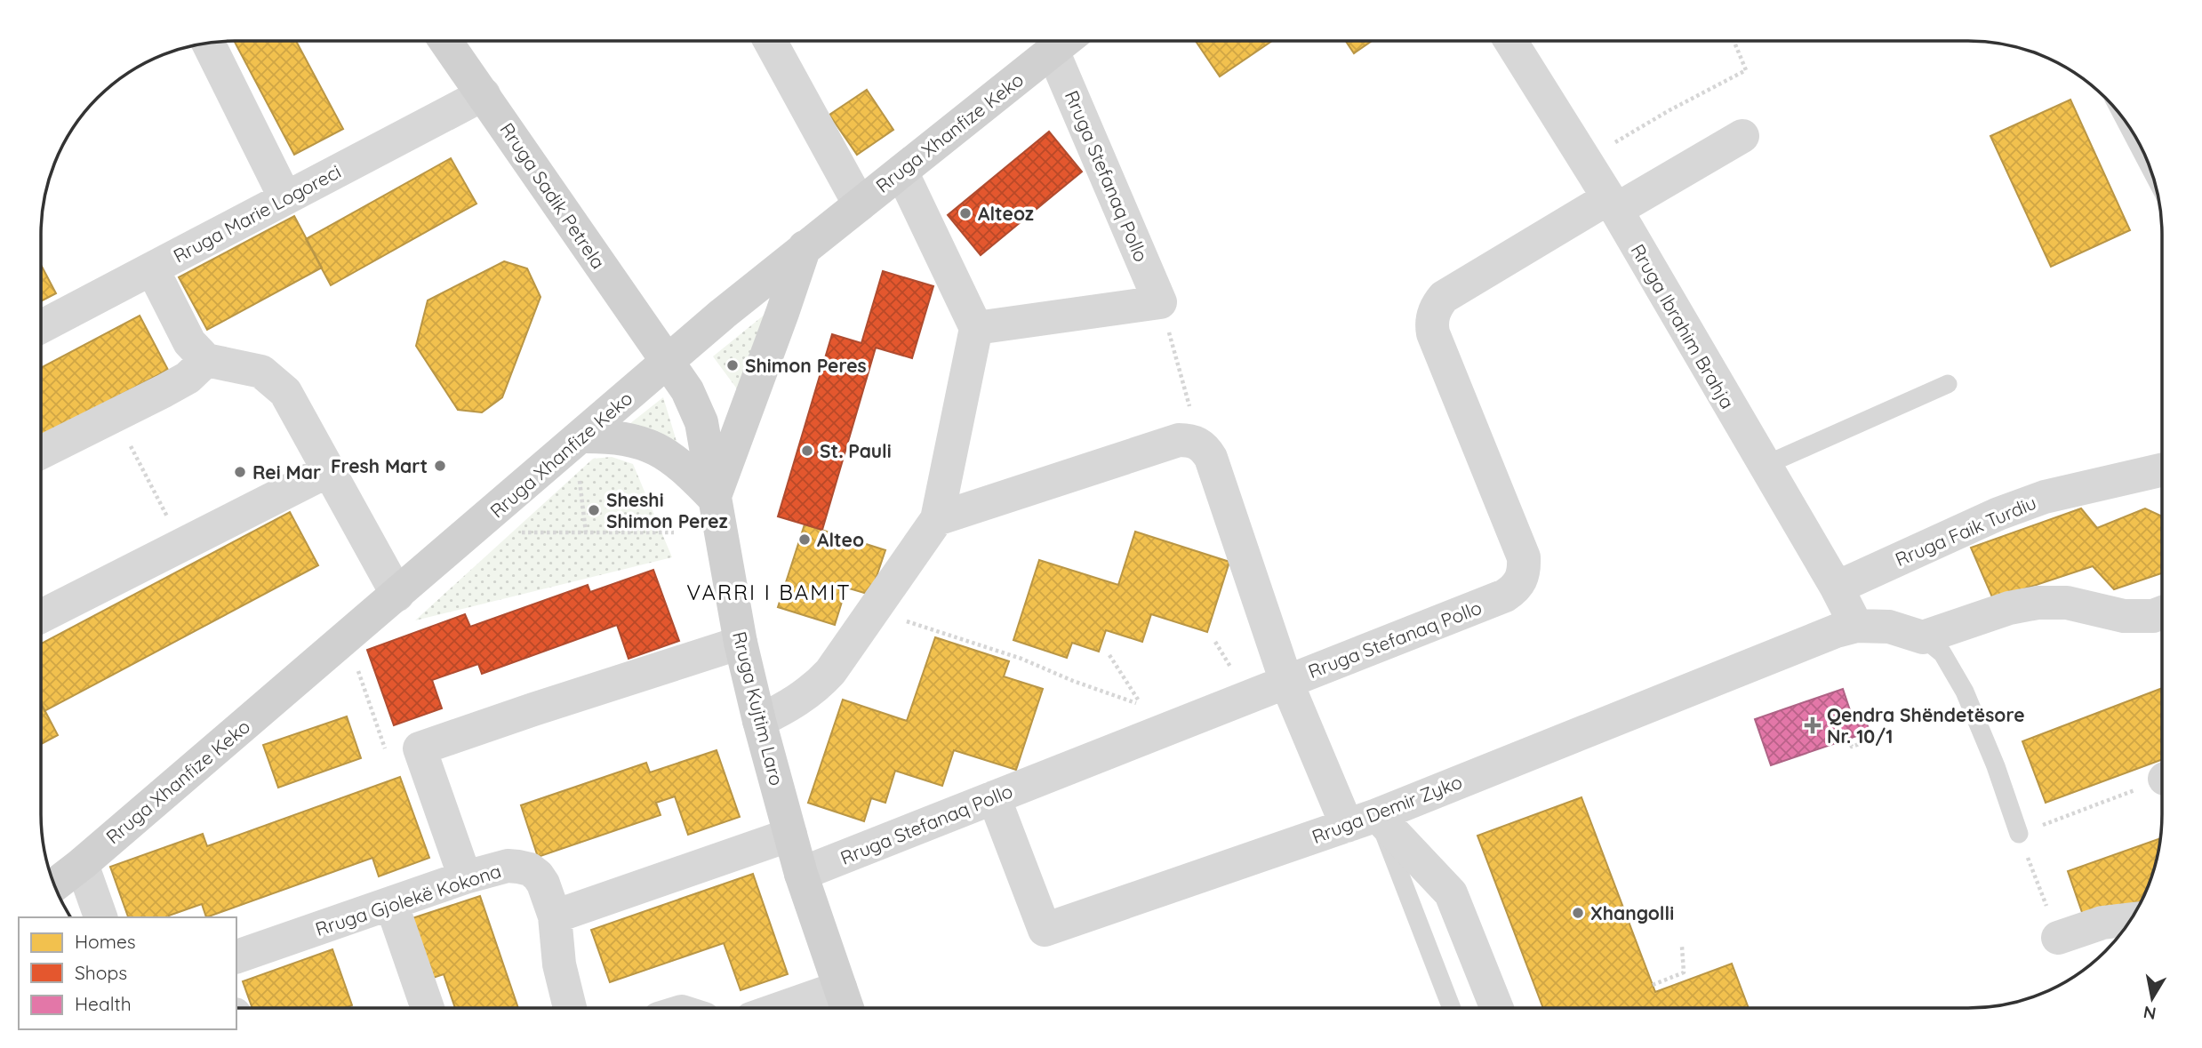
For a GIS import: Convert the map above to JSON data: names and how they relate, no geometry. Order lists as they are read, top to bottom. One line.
{"streets":{"main road":["Rruga Xhanfize Keko","Rruga Sadik Petrela","Rruga Kujtim Laro"],"street":["Rruga Stefanaq Pollo","Rruga Marie Logoreci","Rruga Ibrahim Brahja","Rruga Faik Turdiu","Rruga Demir Zyko","Rruga Gjolekë Kokona"]},"crossings":[["Rruga Xhanfize Keko","Rruga Stefanaq Pollo"],["Rruga Xhanfize Keko","Rruga Sadik Petrela"],["Rruga Xhanfize Keko","Rruga Kujtim Laro"],["Rruga Stefanaq Pollo","Rruga Ibrahim Brahja"],["Rruga Stefanaq Pollo","Rruga Kujtim Laro"],["Rruga Stefanaq Pollo","Rruga Demir Zyko"],["Rruga Sadik Petrela","Rruga Marie Logoreci"],["Rruga Sadik Petrela","Rruga Kujtim Laro"],["Rruga Ibrahim Brahja","Rruga Faik Turdiu"],["Rruga Ibrahim Brahja","Rruga Demir Zyko"]],"districts":["VARRI I BAMIT"],"places":{"other":["Alteoz","Shimon Peres","St. Pauli","Fresh Mart","Rei Mar","Sheshi Shimon Perez","Alteo","Xhangolli"],"health":["Qendra Shëndetësore Nr. 10/1"]},"legend":["Homes","Shops","Health"],"north":"bottom"}
